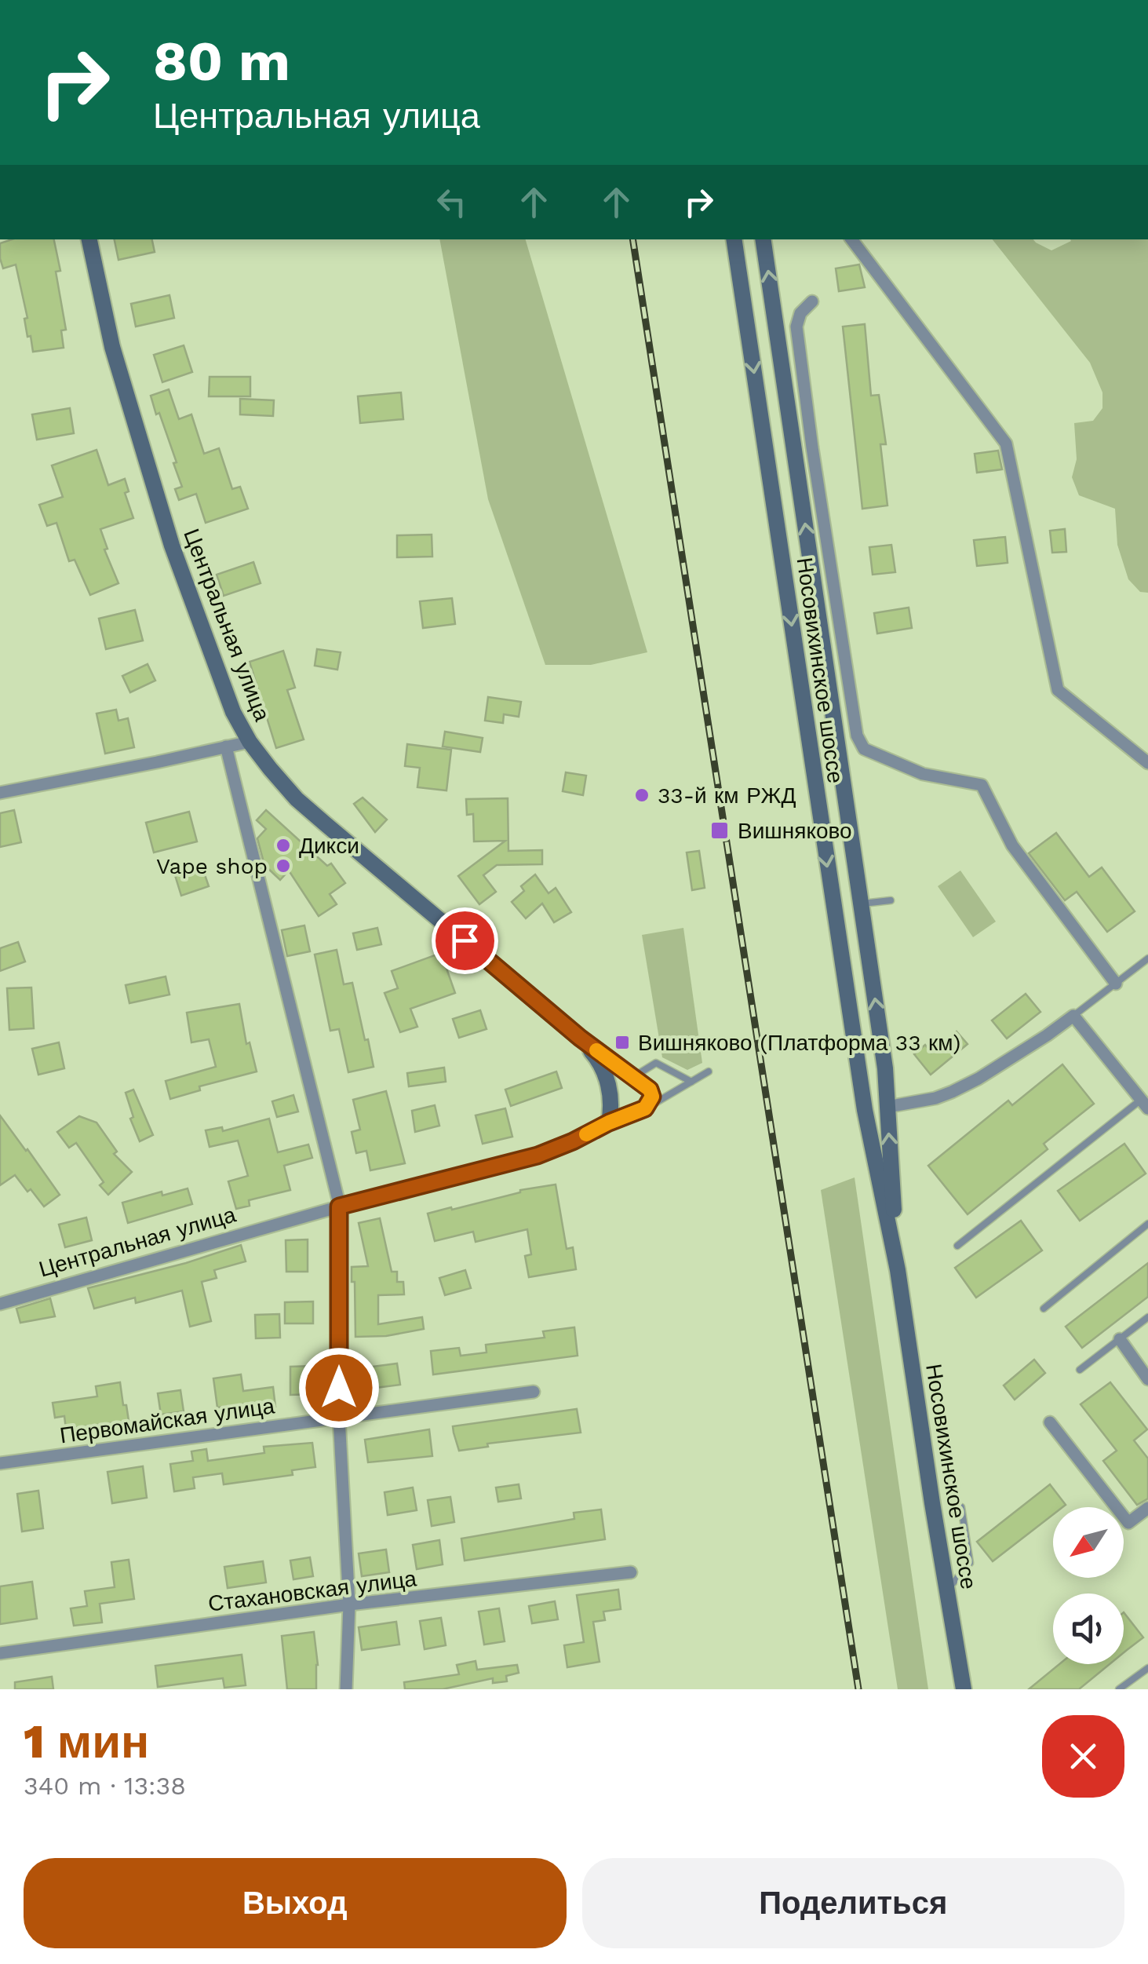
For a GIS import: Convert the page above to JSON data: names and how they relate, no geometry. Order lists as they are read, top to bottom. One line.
{"streets":{"main road":["Центральная улица","Носовихинское шоссе"],"street":["Первомайская улица","Стахановская улица"]},"places":{"other":["33-й км РЖД","Дикси","Vape shop"],"transit":["Вишняково","Вишняково (Платформа 33 км)"]},"north":"bottom left","page":{"turn":["80 m","Центральная улица"],"heading":["1 мин","340 m · 13:38"],"buttons":["Выход","Поделиться"]}}
